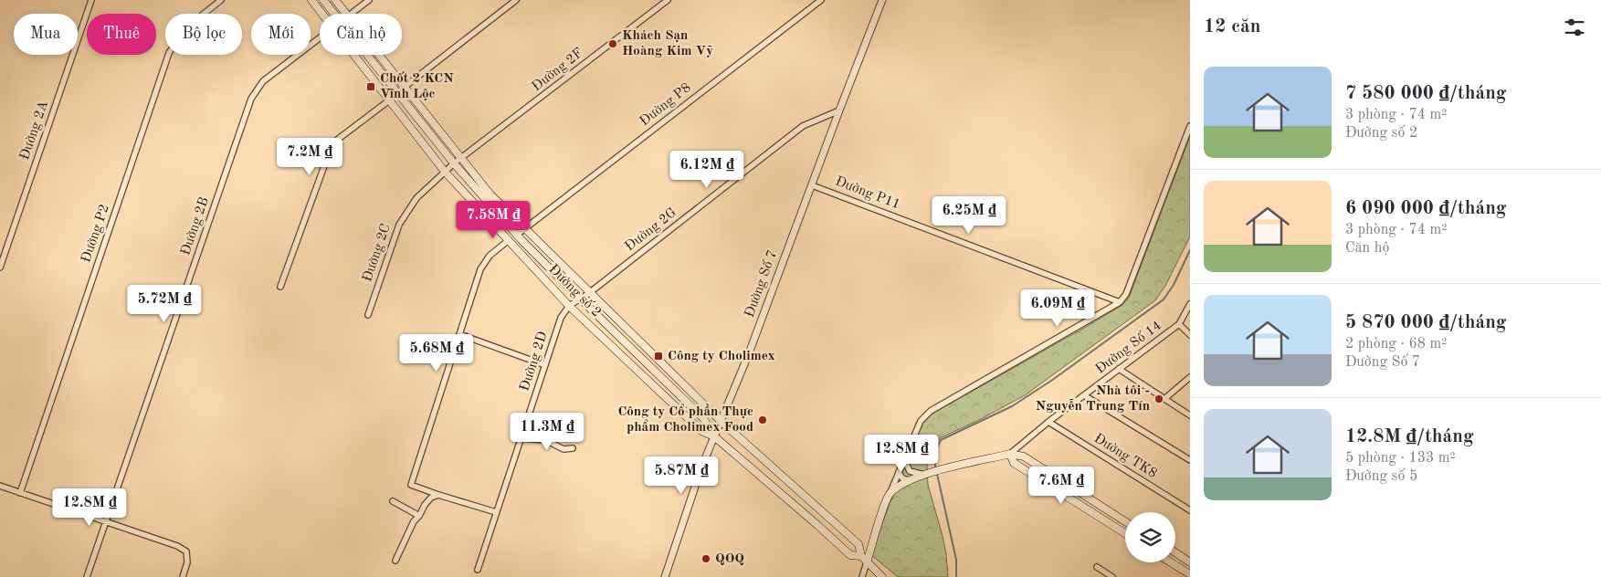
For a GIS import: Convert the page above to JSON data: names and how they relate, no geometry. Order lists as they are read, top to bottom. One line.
{"streets":{"main road":["Đường số 2"],"street":["Đường 2F","Đường P8","Đường 2A","Đường P11","Đường 2B","Đường 2G","Đường P2","Đường 2C","Đường Số 7","Đường Số 14","Đường 2D","Đường TK8"]},"crossings":[["Đường 2F","Đường 2C"],["Đường 2F","Đường số 2"],["Đường P8","Đường số 2"],["Đường P11","Đường Số 7"],["Đường 2G","Đường Số 7"],["Đường 2G","Đường số 2"],["Đường 2G","Đường 2D"],["Đường 2C","Đường số 2"],["Đường Số 7","Đường số 2"],["Đường số 2","Đường 2D"],["Đường Số 14","Đường TK8"]],"places":{"other":["Khách Sạn Hoàng Kim Vỹ","Nhà tôi - Nguyễn Trung Tín","Công ty Cổ phần Thực phẩm Cholimex Food","QOQ"],"transit":["Chốt 2 KCN Vĩnh Lộc","Công ty Cholimex"]},"page":{"heading":"12 căn","chip":["Mua","Thuê","Bộ lọc","Mới","Căn hộ"],"list":[{"name":"7 580 000 ₫/tháng","note":"3 phòng · 74 m² · Đường số 2"},{"name":"6 090 000 ₫/tháng","note":"3 phòng · 74 m² · Căn hộ"},{"name":"5 870 000 ₫/tháng","note":"2 phòng · 68 m² · Đường Số 7"},{"name":"12.8M ₫/tháng","note":"5 phòng · 133 m² · Đường số 5"}],"price":["7.2M ₫","6.12M ₫","6.25M ₫","7.58M ₫","5.72M ₫","6.09M ₫","5.68M ₫","11.3M ₫","12.8M ₫","5.87M ₫","7.6M ₫","12.8M ₫"]}}
